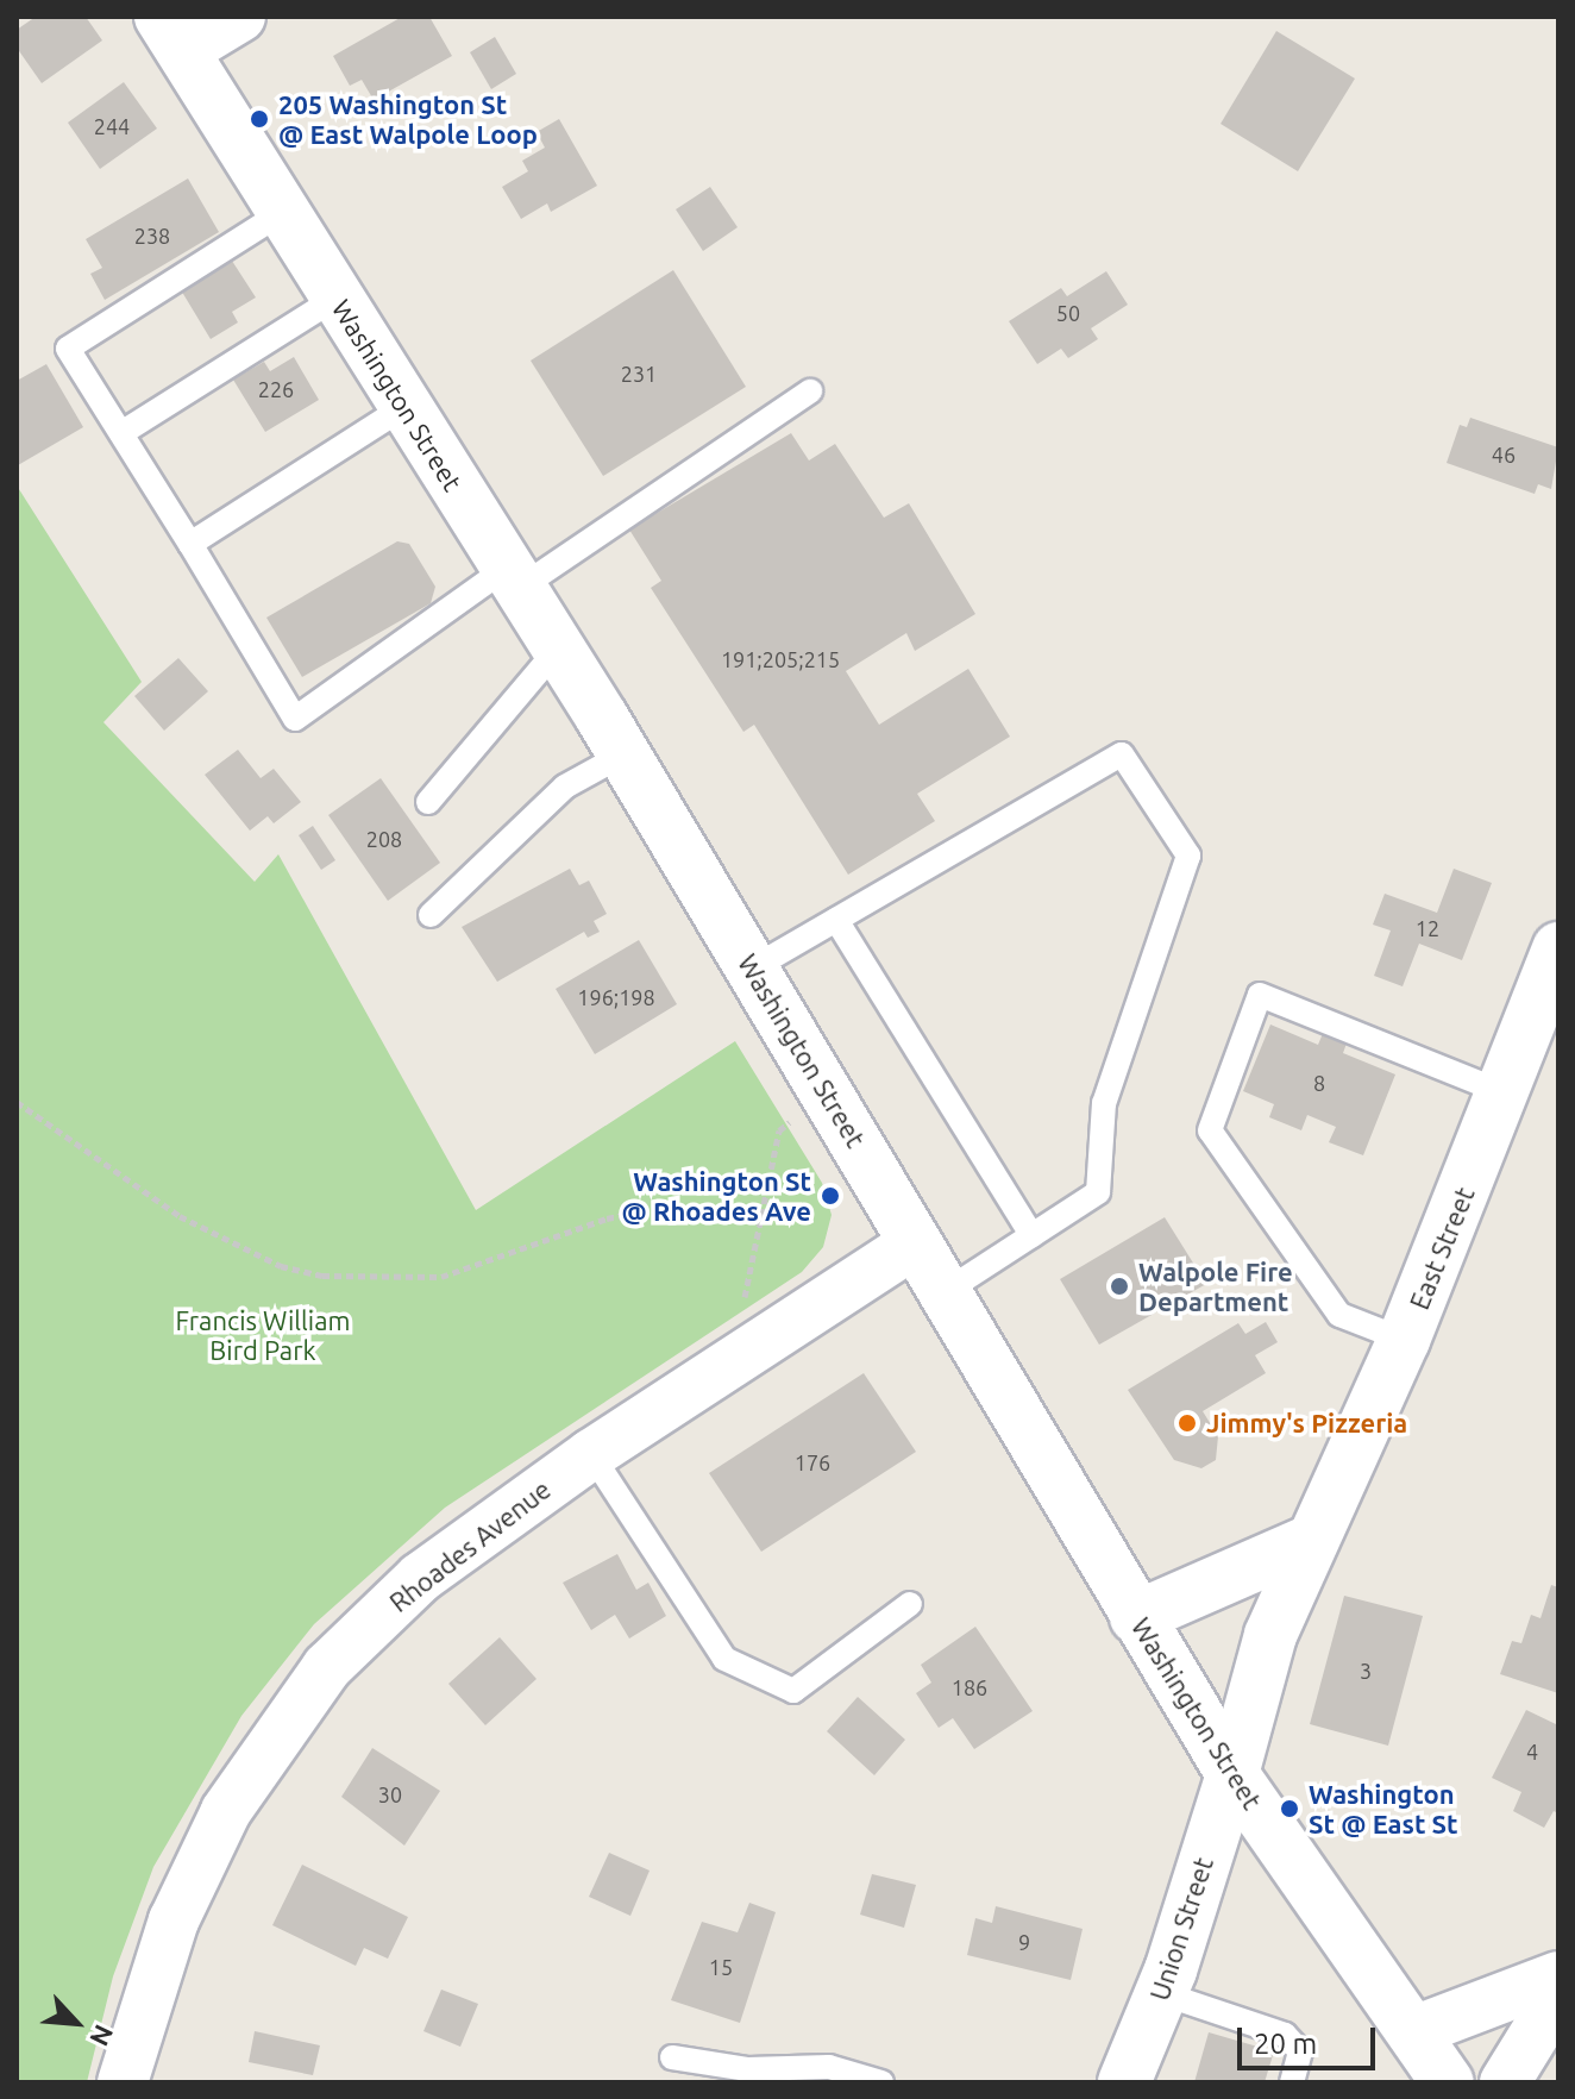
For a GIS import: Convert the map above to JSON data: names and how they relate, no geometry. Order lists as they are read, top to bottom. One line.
{"streets":{"main road":["Washington Street","East Street","Union Street"],"street":["Rhoades Avenue"]},"crossings":[["Washington Street","East Street"],["Washington Street","Rhoades Avenue"],["Washington Street","Union Street"],["East Street","Union Street"]],"parks":["Francis William Bird Park"],"places":["205 Washington St @ East Walpole Loop","Washington St @ Rhoades Ave","Walpole Fire Department","Jimmy's Pizzeria","Washington St @ East St"],"house_numbers":["244","238","50","231","226","46","191;205;215","208","12","196;198","8","176","3","186","4","30","9","15"],"scale_bar":"20 m","north":"bottom right"}
